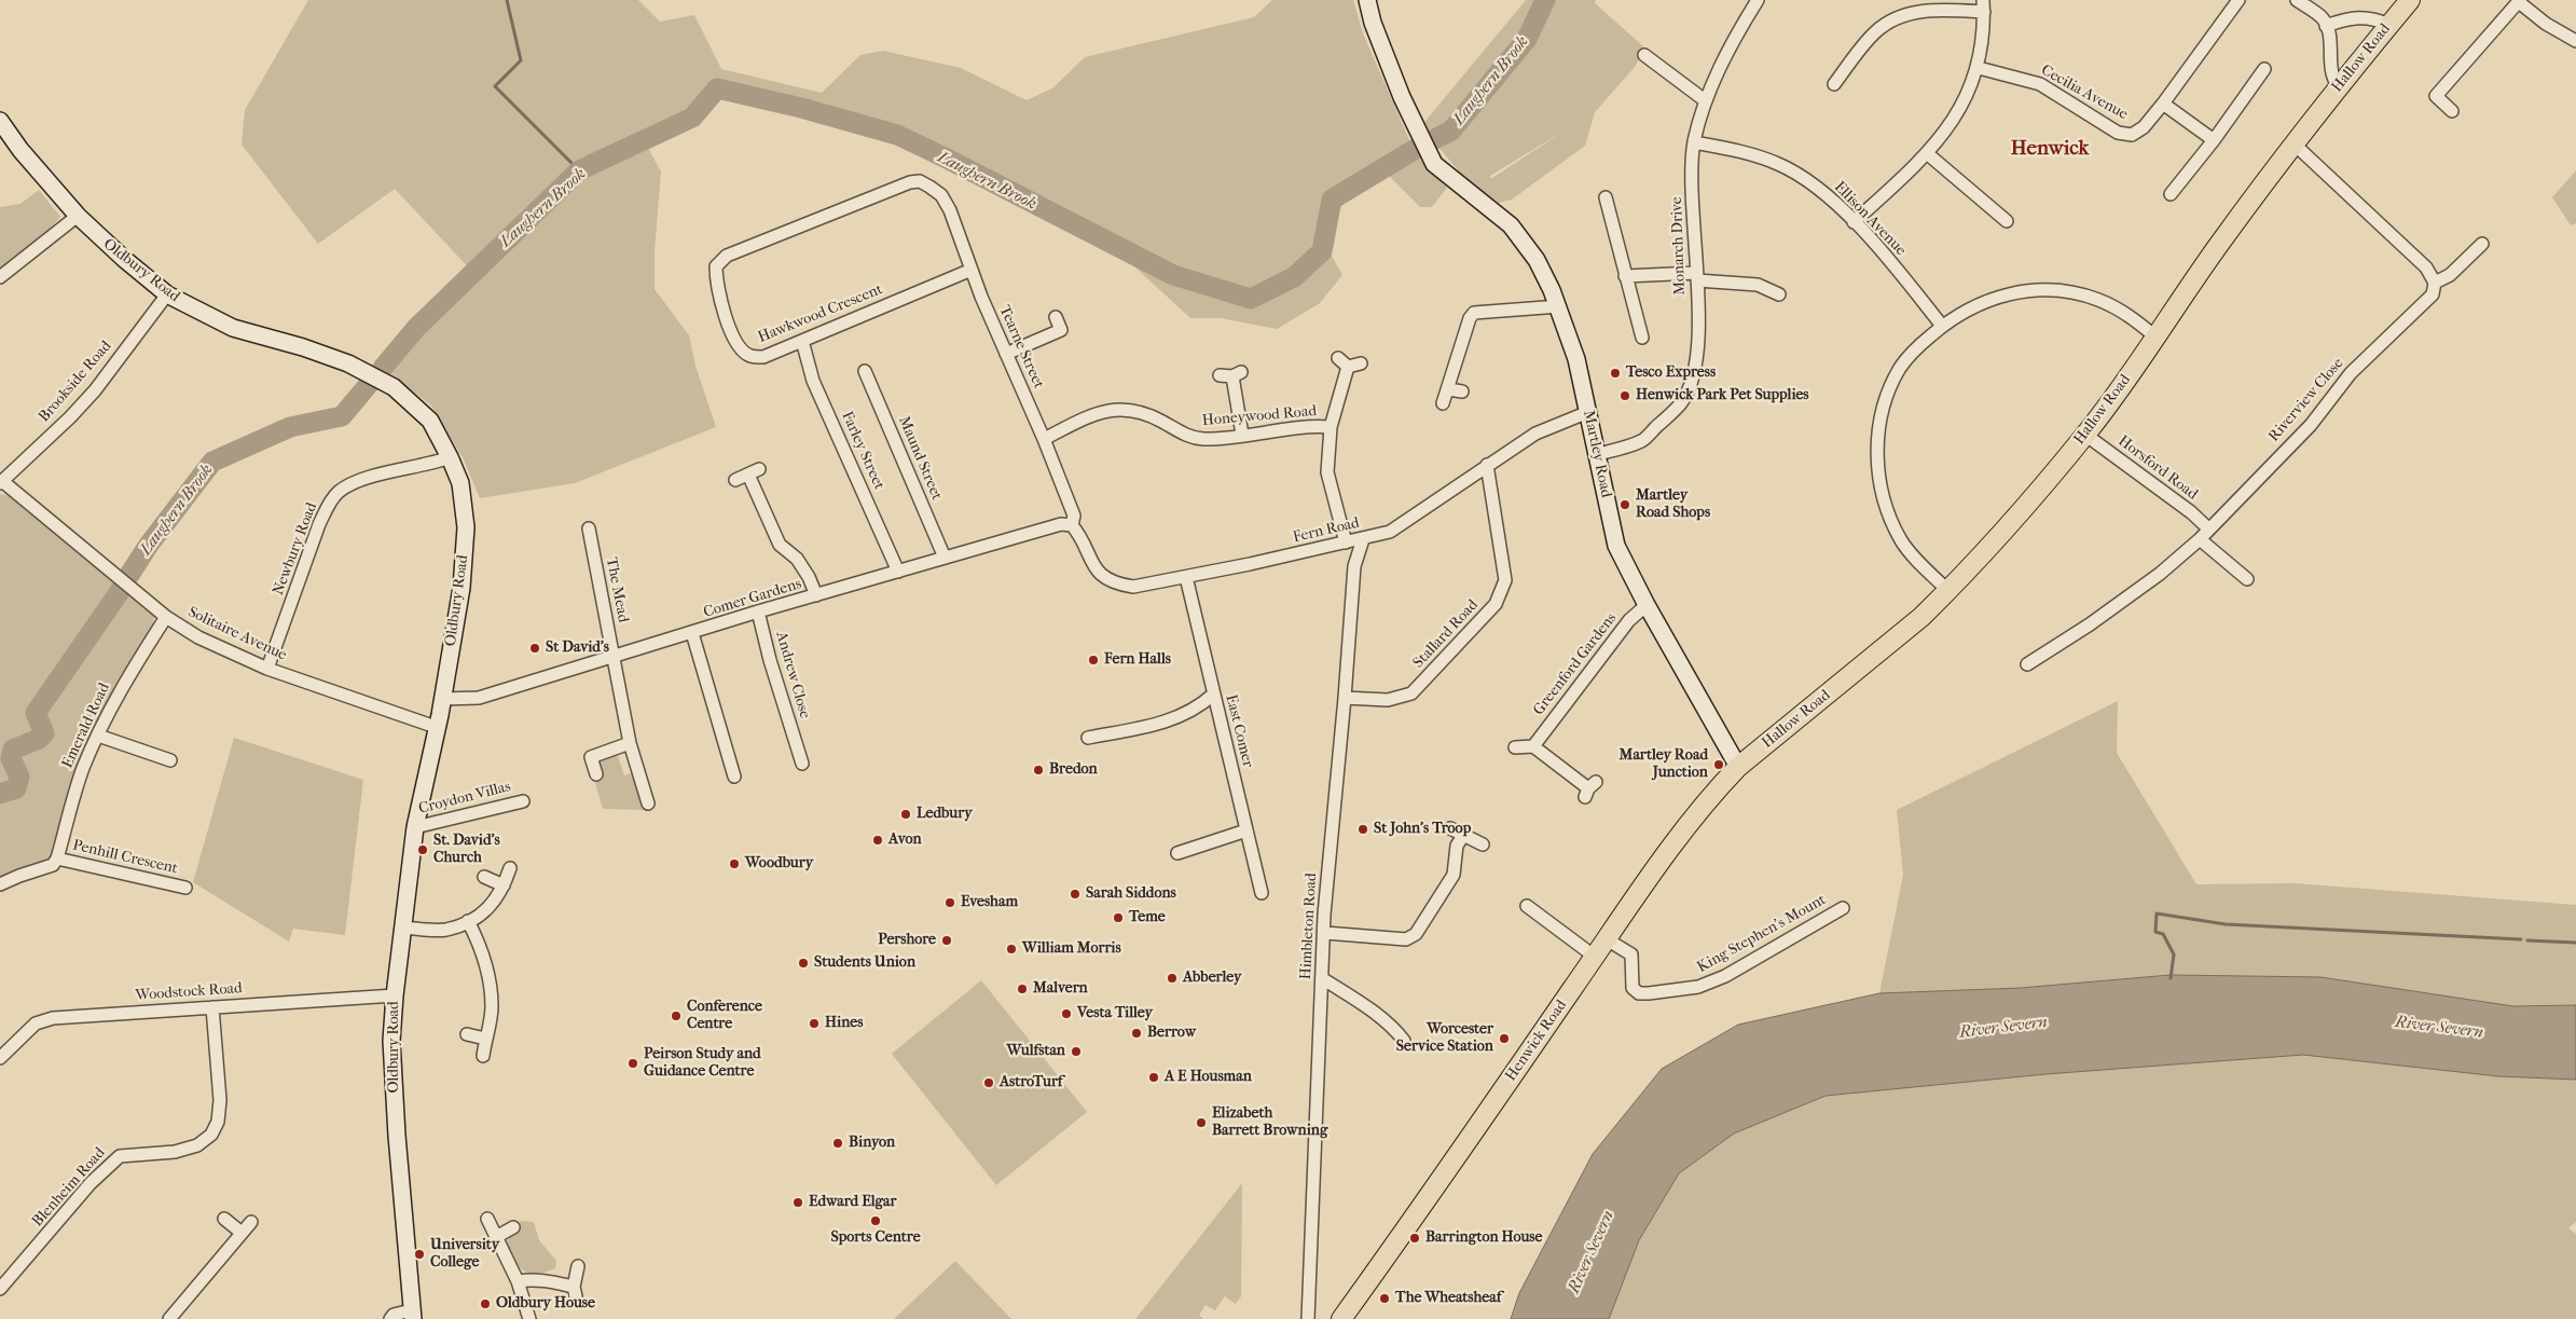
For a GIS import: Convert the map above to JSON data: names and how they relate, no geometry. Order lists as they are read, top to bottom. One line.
{"streets":{"main road":["Hallow Road","Henwick Road"],"street":["Cecilia Avenue","Ellison Avenue","Monarch Drive","Oldbury Road","Hawkwood Crescent","Tearne Street","Brookside Road","Riverview Close","Honeywood Road","Farley Street","Martley Road","Maund Street","Horsford Road","Fern Road","Newbury Road","The Mead","Comer Gardens","Solitaire Avenue","Stallard Road","Greenford Gardens","Andrew Close","Emerald Road","East Comer","Croydon Villas","Penhill Crescent","Himbleton Road","King Stephen's Mount","Woodstock Road","Blenheim Road"]},"crossings":[["Hallow Road","Martley Road"],["Hallow Road","Horsford Road"],["Hallow Road","Henwick Road"],["Ellison Avenue","Monarch Drive"],["Monarch Drive","Martley Road"],["Oldbury Road","Brookside Road"],["Oldbury Road","Newbury Road"],["Oldbury Road","Comer Gardens"],["Oldbury Road","Solitaire Avenue"],["Oldbury Road","Croydon Villas"],["Oldbury Road","Woodstock Road"],["Hawkwood Crescent","Tearne Street"],["Hawkwood Crescent","Farley Street"],["Tearne Street","Honeywood Road"],["Tearne Street","Fern Road"],["Tearne Street","Comer Gardens"],["Brookside Road","Solitaire Avenue"],["Riverview Close","Horsford Road"],["Farley Street","Comer Gardens"],["Martley Road","Fern Road"],["Martley Road","Greenford Gardens"],["Martley Road","Henwick Road"],["Maund Street","Comer Gardens"],["Fern Road","Comer Gardens"],["Fern Road","Stallard Road"],["Fern Road","East Comer"],["Fern Road","Himbleton Road"],["Newbury Road","Solitaire Avenue"],["The Mead","Comer Gardens"],["Comer Gardens","Andrew Close"],["Solitaire Avenue","Emerald Road"],["Stallard Road","Himbleton Road"],["Emerald Road","Penhill Crescent"],["King Stephen's Mount","Henwick Road"],["Woodstock Road","Blenheim Road"]],"districts":["Henwick"],"water":["Laughern Brook","River Severn"],"places":["Tesco Express","Henwick Park Pet Supplies","Martley Road Shops","St David's","Fern Halls","Martley Road Junction","Bredon","Ledbury","St John's Troop","Avon","St. David's Church","Woodbury","Sarah Siddons","Evesham","Teme","Pershore","William Morris","Students Union","Abberley","Malvern","Vesta Tilley","Conference Centre","Hines","Berrow","Worcester Service Station","Wulfstan","Peirson Study and Guidance Centre","A E Housman","AstroTurf","Elizabeth Barrett Browning","Binyon","Edward Elgar","Sports Centre","Barrington House","University College","The Wheatsheaf","Oldbury House"]}
